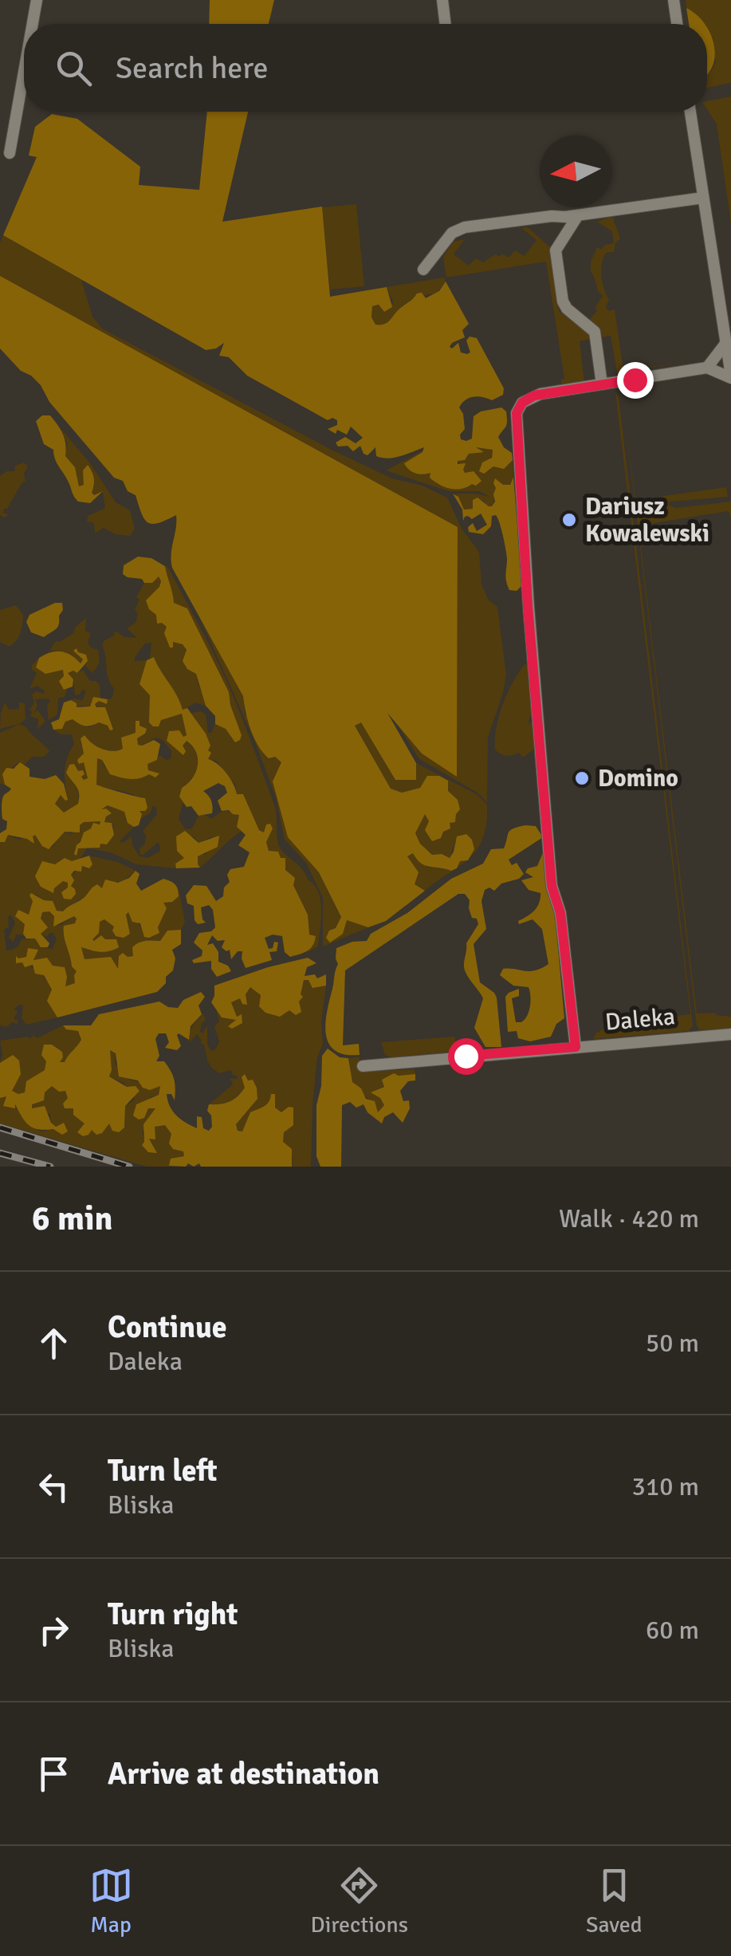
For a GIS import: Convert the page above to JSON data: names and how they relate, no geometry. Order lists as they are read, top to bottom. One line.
{"streets":{"street":["Daleka"]},"places":["Dariusz Kowalewski","Domino"],"north":"left","page":{"search":"Search here","heading":["6 min","Walk · 420 m"],"list":[["Continue","Daleka","50 m"],["Turn left","Bliska","310 m"],["Turn right","Bliska","60 m"],"Arrive at destination"],"nav":["Map","Directions","Saved"]}}
